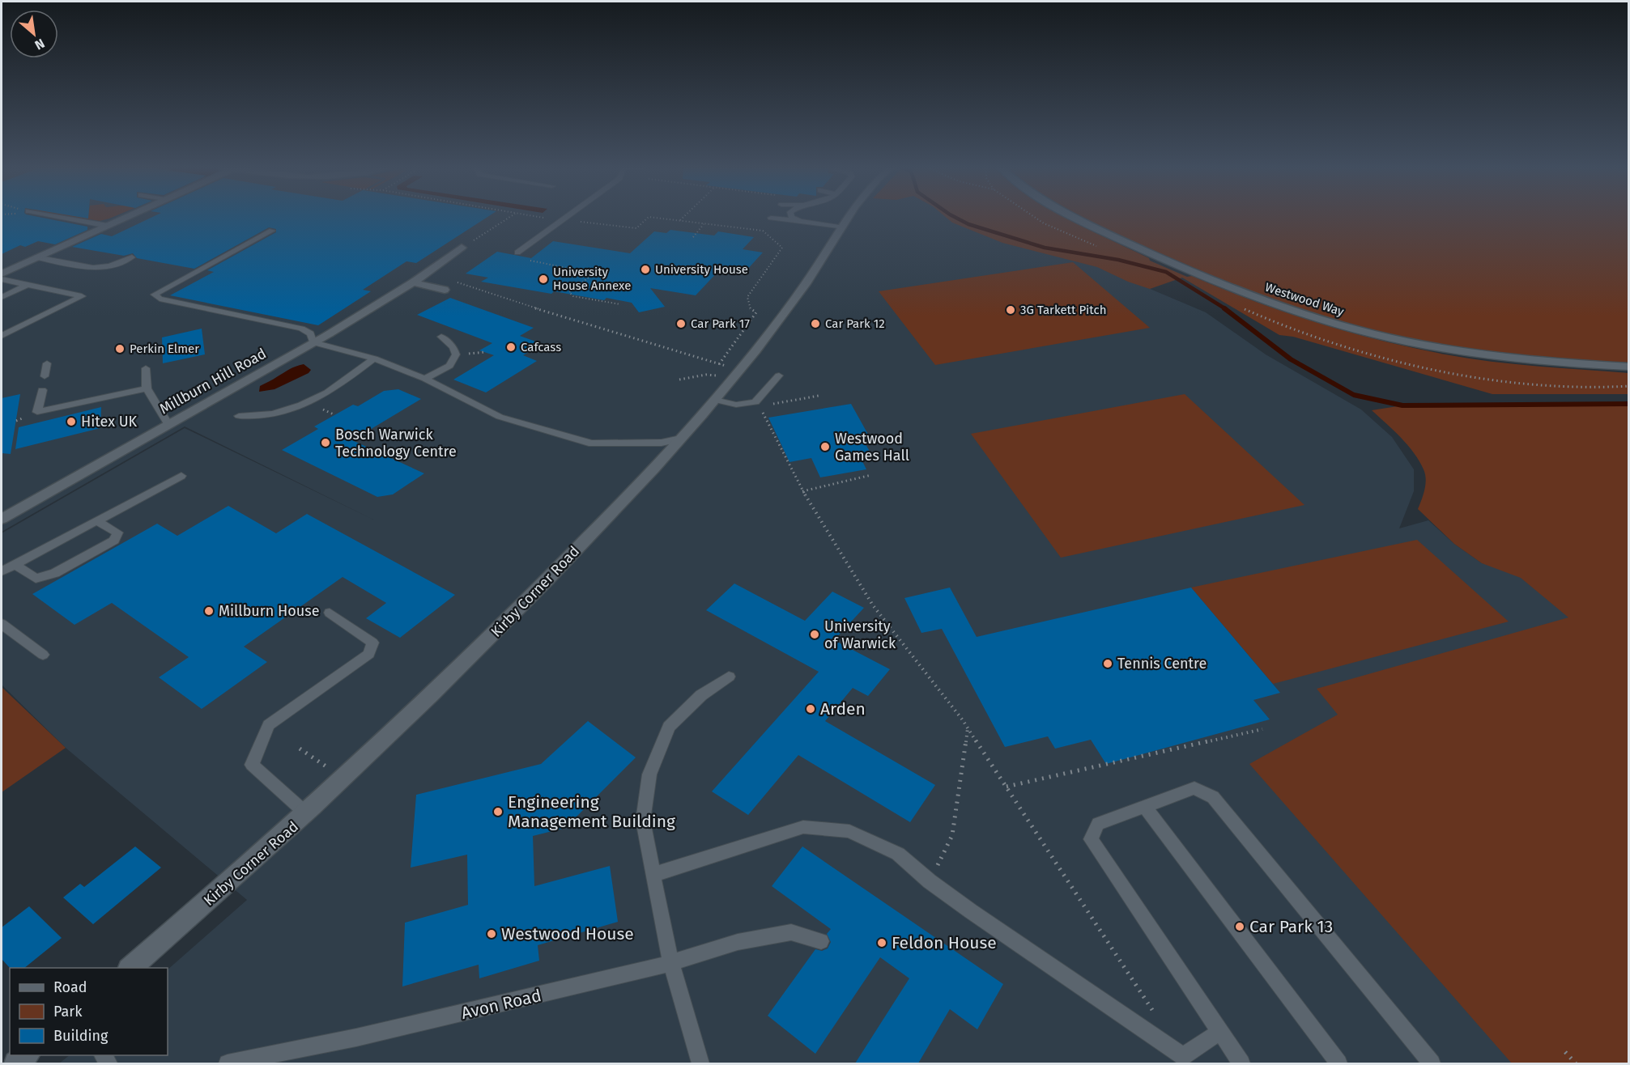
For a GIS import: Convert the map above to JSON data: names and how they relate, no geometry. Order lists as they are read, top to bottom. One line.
{"streets":{"street":["Westwood Way","Millburn Hill Road","Kirby Corner Road"],"lane":["Avon Road"]},"places":["University House","University House Annexe","3G Tarkett Pitch","Car Park 17","Car Park 12","Cafcass","Perkin Elmer","Hitex UK","Bosch Warwick Technology Centre","Westwood Games Hall","Millburn House","University of Warwick","Tennis Centre","Arden","Engineering Management Building","Car Park 13","Westwood House","Feldon House"],"legend":["Road","Park","Building"],"north":"bottom right"}
